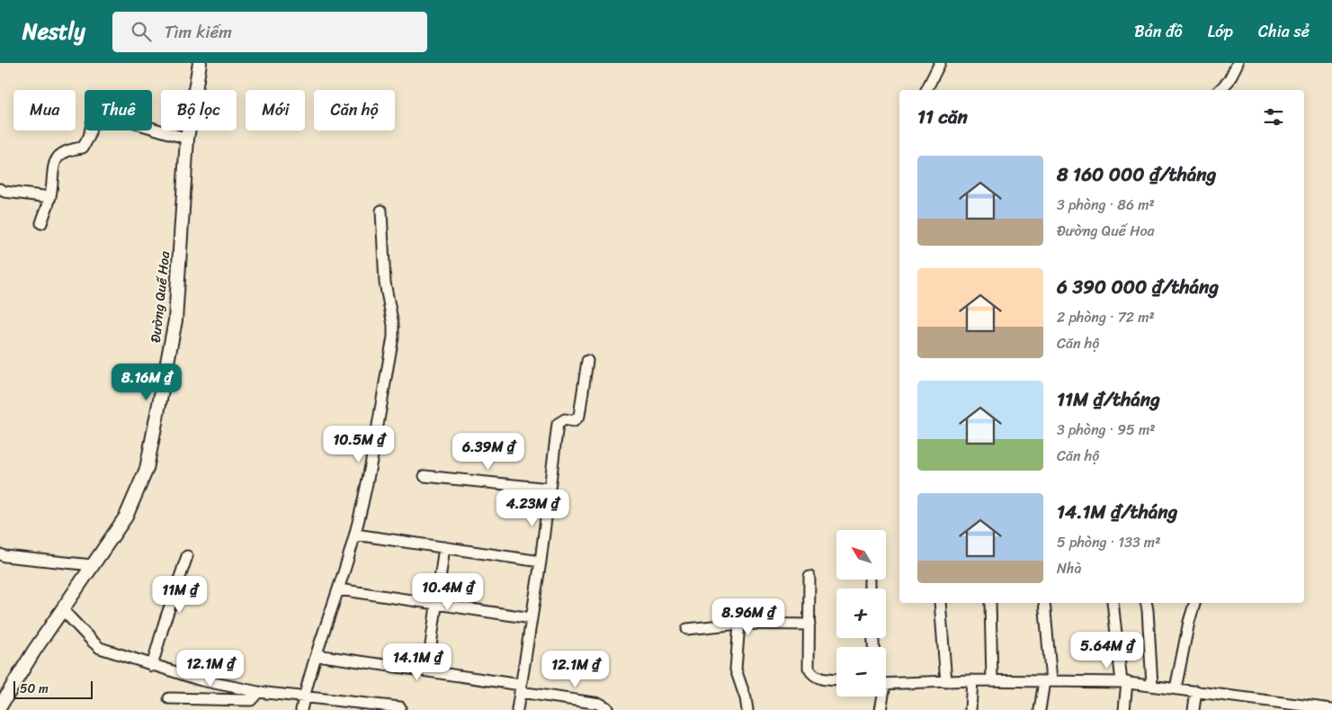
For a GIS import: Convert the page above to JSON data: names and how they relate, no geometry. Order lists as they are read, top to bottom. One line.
{"streets":{"street":["Đường Quế Hoa"]},"scale_bar":"50 m","north":"top left","page":{"header":"Nestly","search":"Tìm kiếm","nav":["Bản đồ","Lớp","Chia sẻ"],"chip":["Mua","Thuê","Bộ lọc","Mới","Căn hộ"],"heading":"11 căn","list":[{"name":"8 160 000 ₫/tháng","note":"3 phòng · 86 m² · Đường Quế Hoa"},{"name":"6 390 000 ₫/tháng","note":"2 phòng · 72 m² · Căn hộ"},{"name":"11M ₫/tháng","note":"3 phòng · 95 m² · Căn hộ"},{"name":"14.1M ₫/tháng","note":"5 phòng · 133 m² · Nhà"}],"price":["8.16M ₫","10.5M ₫","6.39M ₫","4.23M ₫","10.4M ₫","11M ₫","8.96M ₫","5.64M ₫","14.1M ₫","12.1M ₫","12.1M ₫"],"map_buttons":["+","−"],"scale":"50 m"}}
